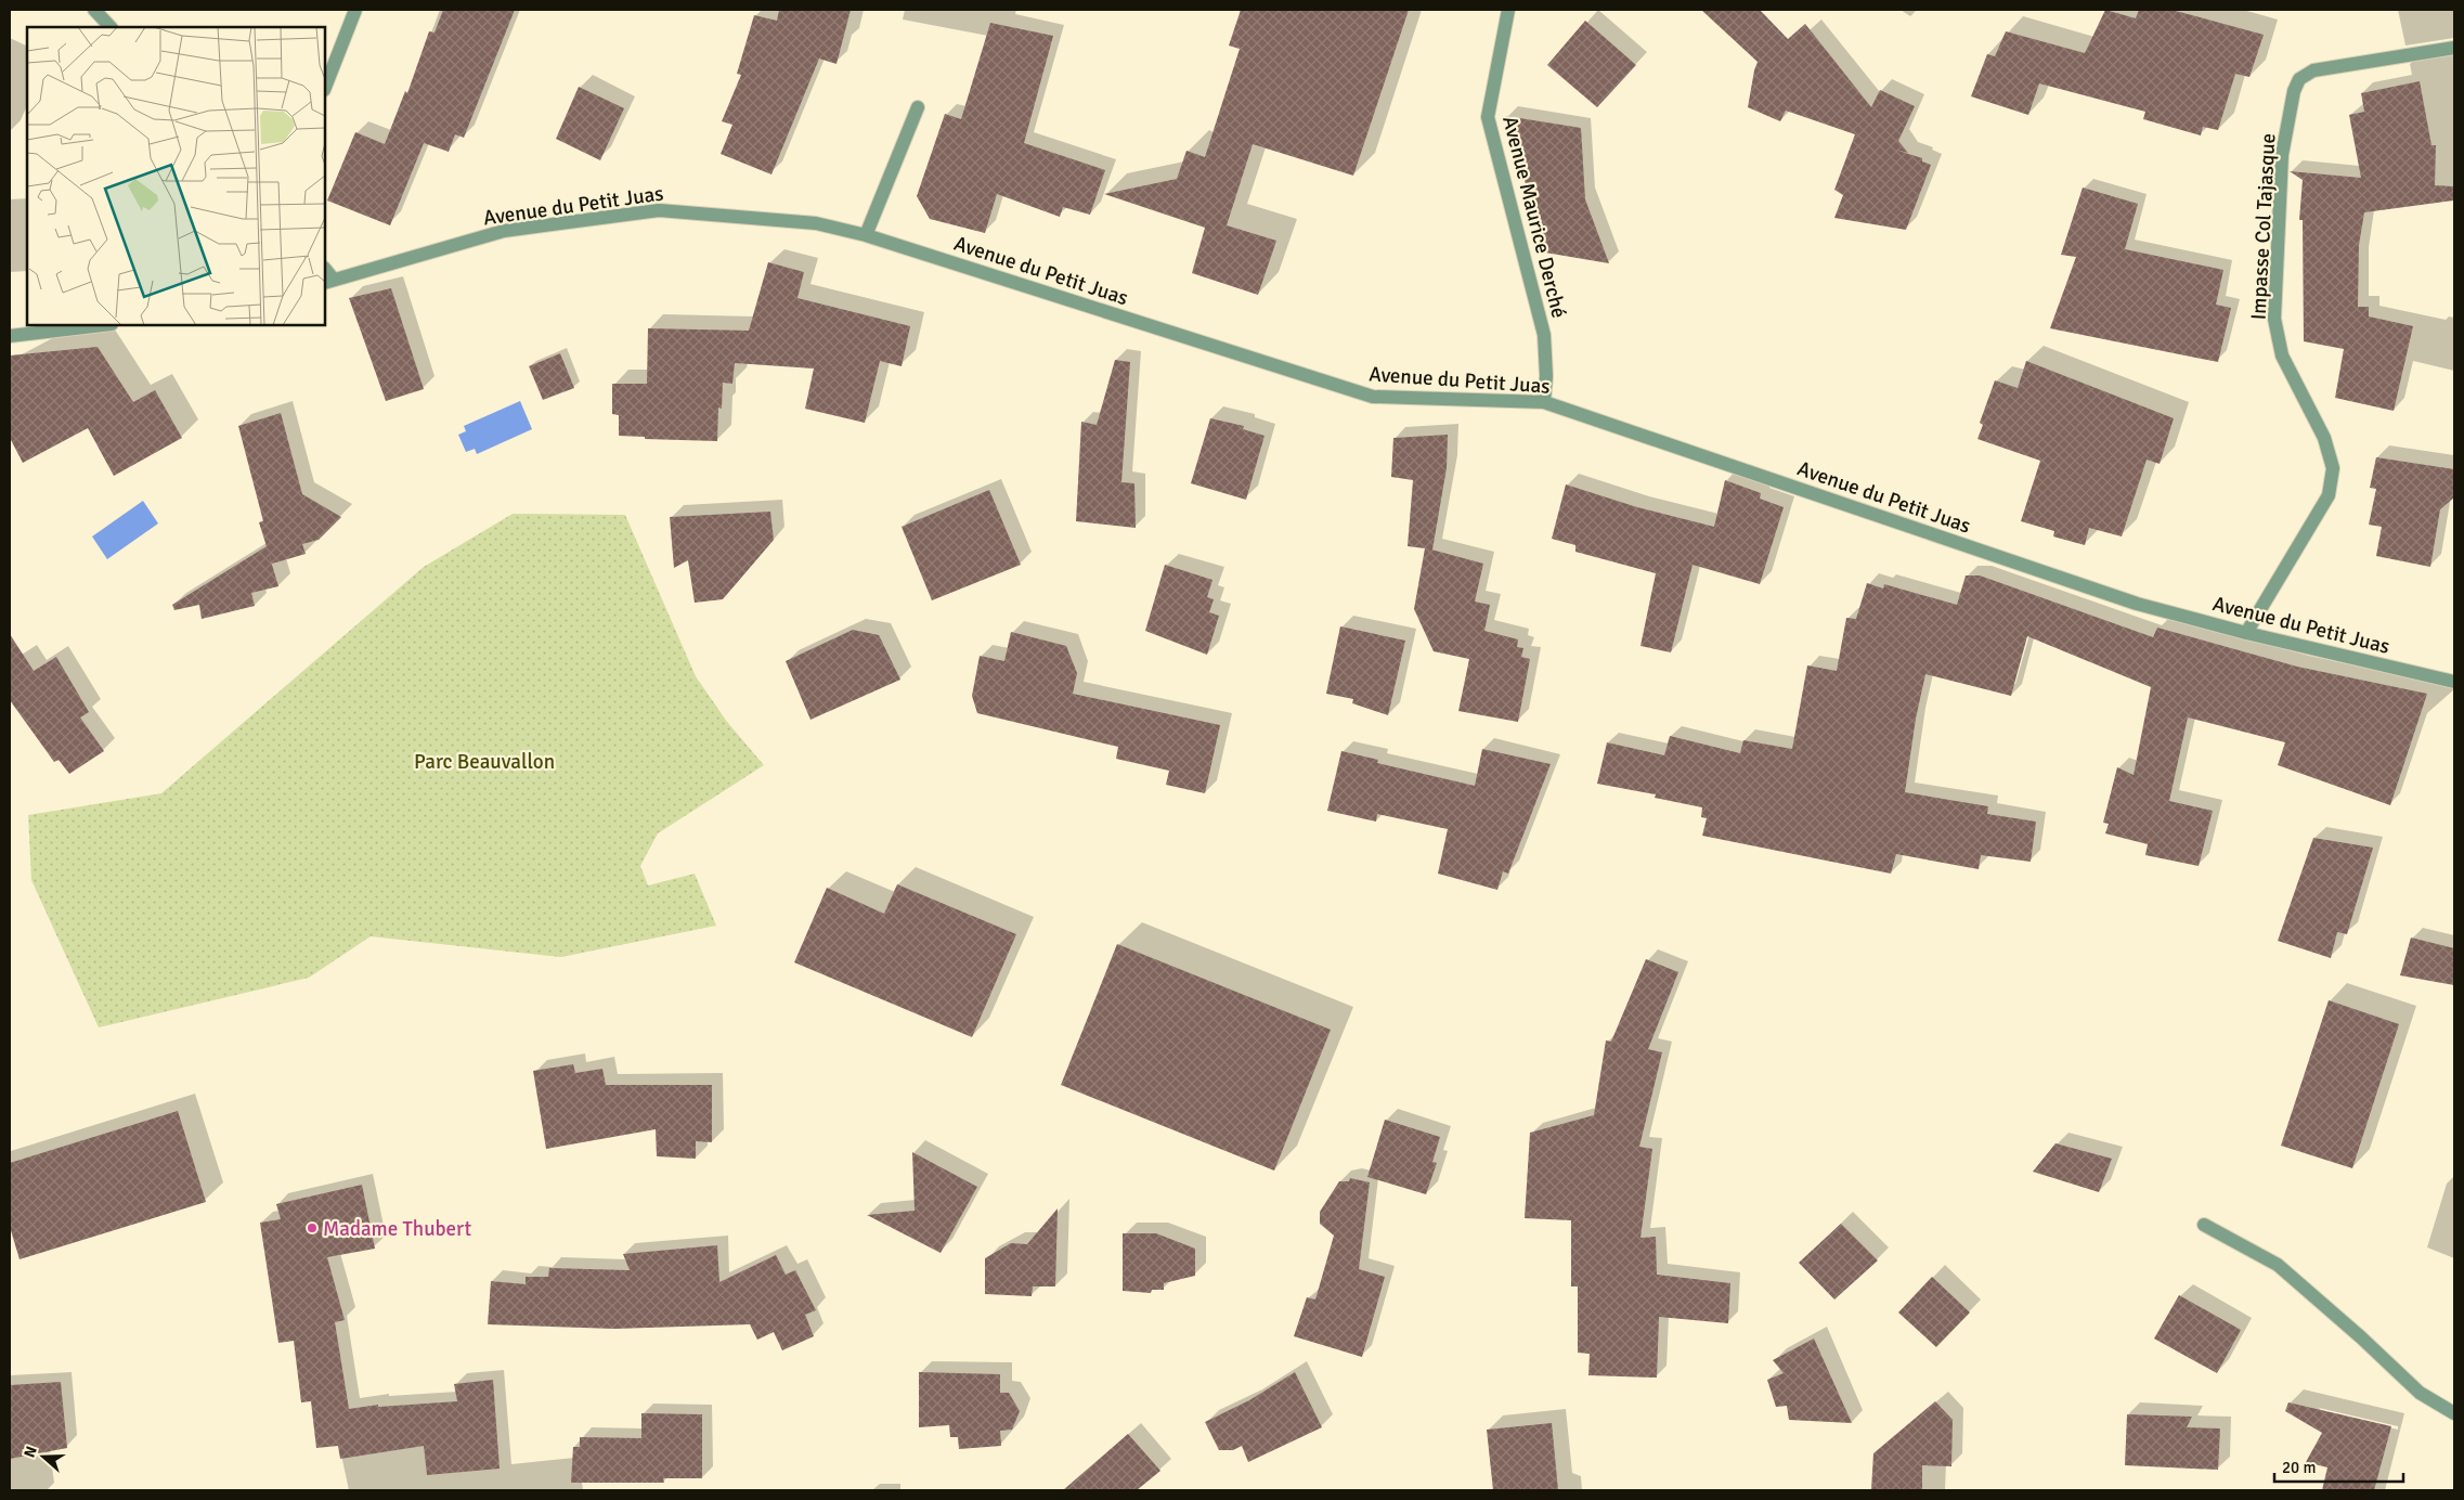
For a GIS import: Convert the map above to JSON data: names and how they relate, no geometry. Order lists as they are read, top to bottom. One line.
{"streets":{"street":["Avenue du Petit Juas","Avenue Maurice Derché","Impasse Col Tajasque"]},"crossings":[["Avenue du Petit Juas","Avenue Maurice Derché"],["Avenue du Petit Juas","Impasse Col Tajasque"]],"parks":["Parc Beauvallon"],"places":["Madame Thubert"],"scale_bar":"20 m","north":"left"}
